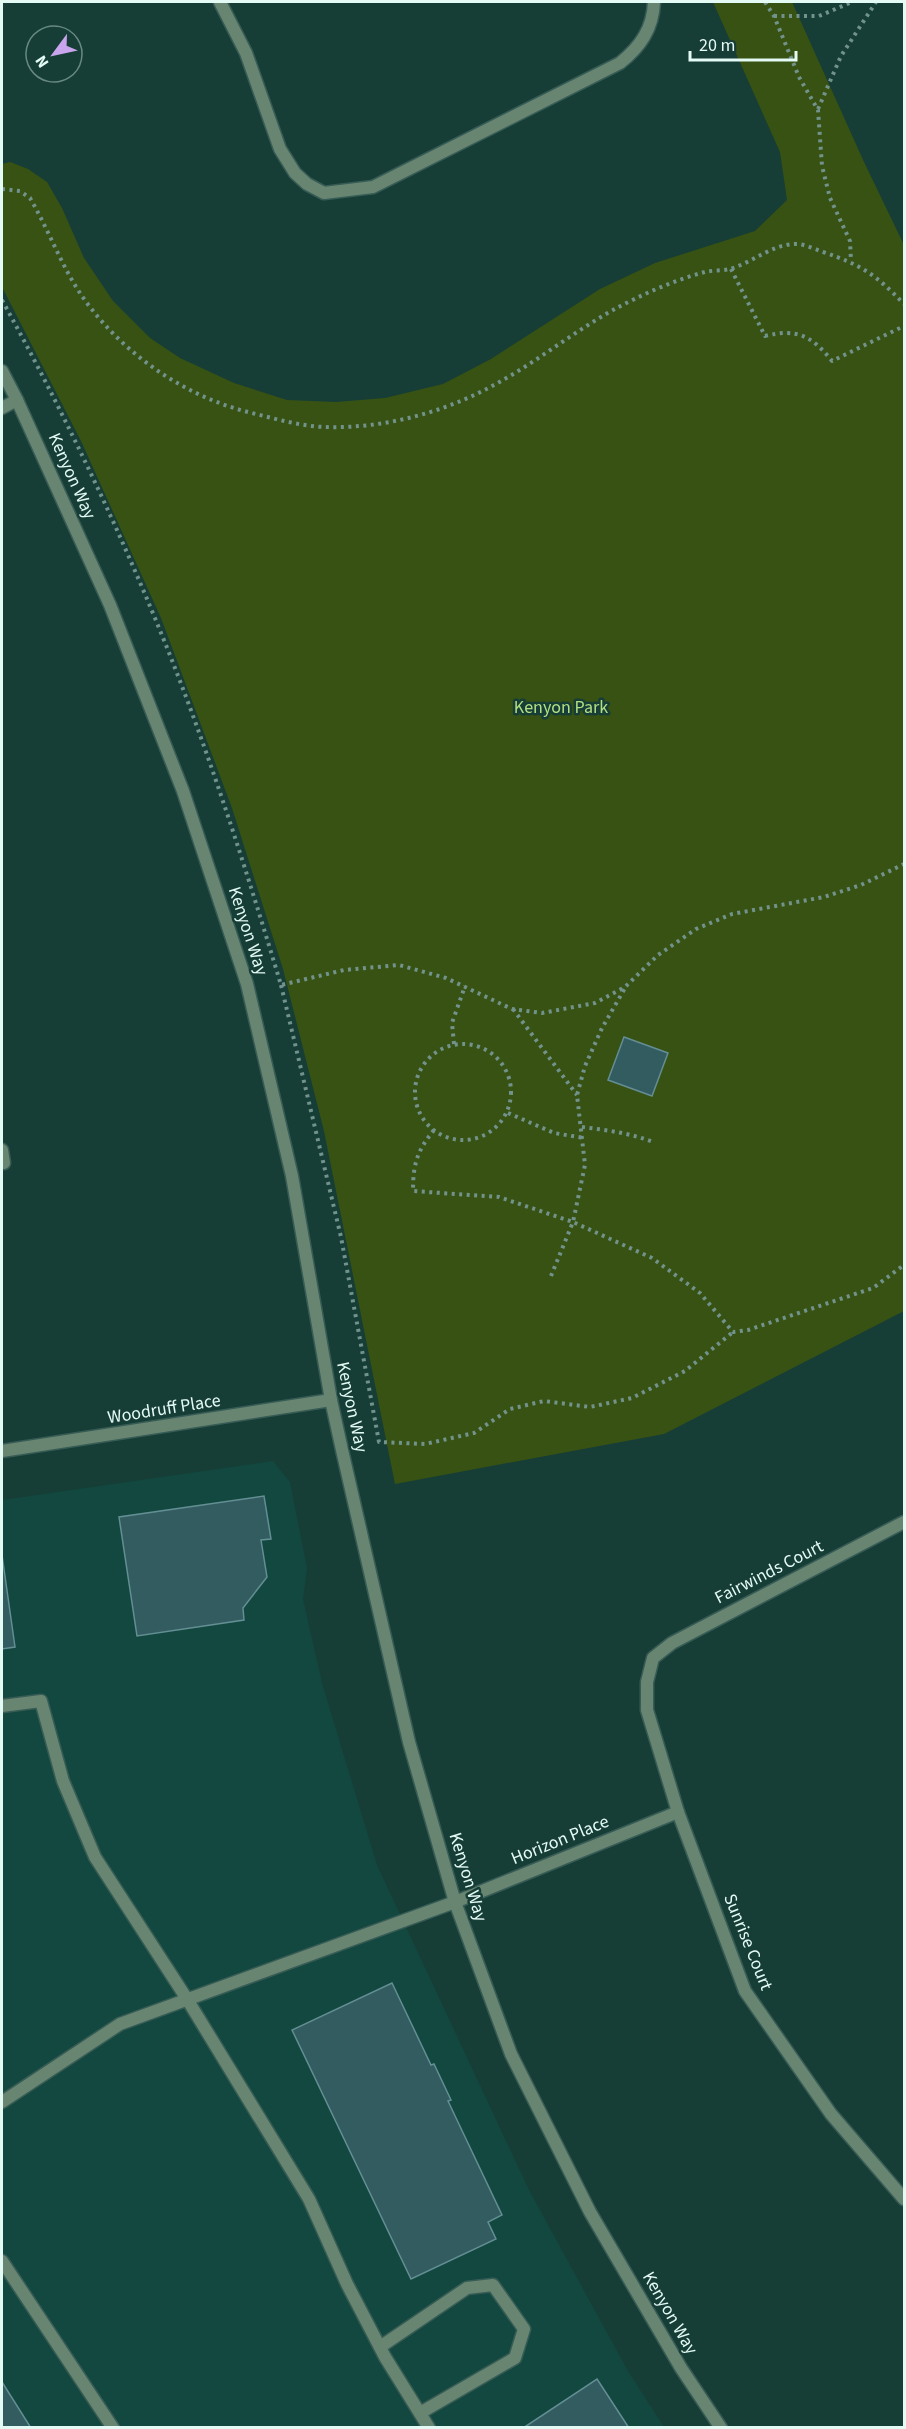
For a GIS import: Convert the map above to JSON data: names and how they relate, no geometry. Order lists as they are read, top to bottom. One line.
{"streets":{"street":["Kenyon Way","Woodruff Place","Fairwinds Court","Horizon Place","Sunrise Court"]},"crossings":[["Kenyon Way","Woodruff Place"],["Kenyon Way","Horizon Place"],["Fairwinds Court","Sunrise Court"],["Horizon Place","Sunrise Court"]],"parks":["Kenyon Park"],"scale_bar":"20 m","north":"bottom left"}
